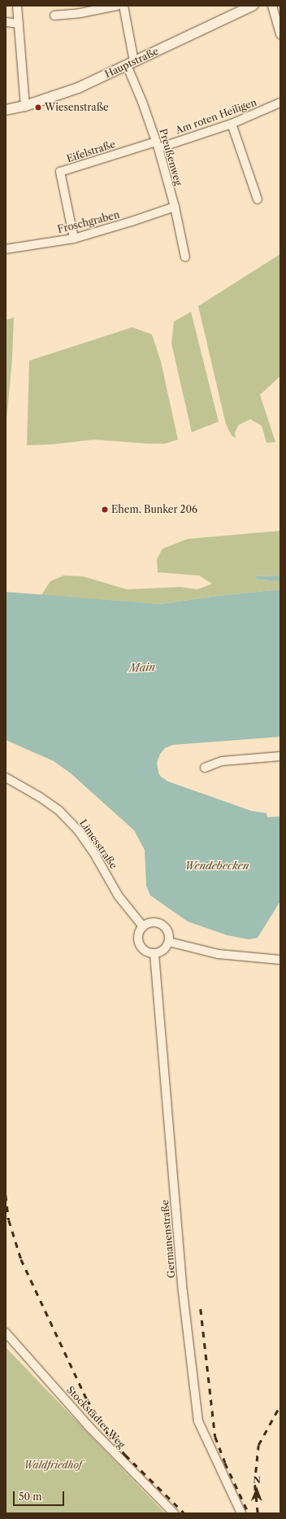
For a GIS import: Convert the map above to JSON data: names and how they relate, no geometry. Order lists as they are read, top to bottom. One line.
{"streets":{"street":["Hauptstraße","Am roten Heiligen","Eifelstraße","Preußenweg","Froschgraben","Limesstraße","Germanenstraße","Stockstadter Weg"]},"crossings":[["Hauptstraße","Preußenweg"],["Am roten Heiligen","Eifelstraße"],["Am roten Heiligen","Preußenweg"],["Eifelstraße","Preußenweg"],["Eifelstraße","Froschgraben"],["Preußenweg","Froschgraben"],["Limesstraße","Germanenstraße"]],"water":["Main","Wendebecken"],"parks":["Waldfriedhof"],"places":["Wiesenstraße","Ehem. Bunker 206"],"scale_bar":"50 m","north":"top"}
